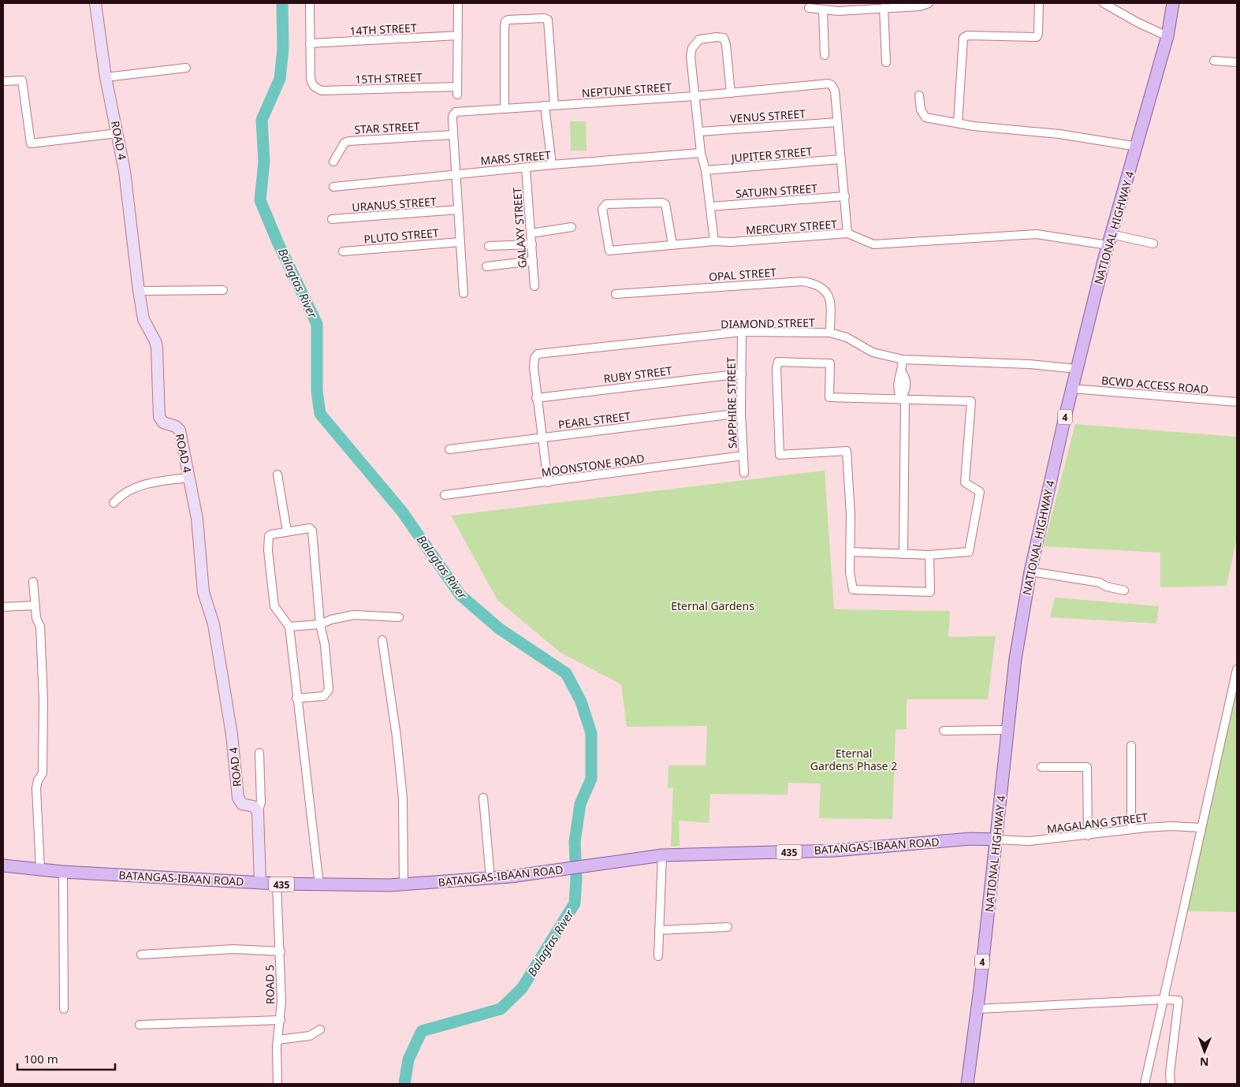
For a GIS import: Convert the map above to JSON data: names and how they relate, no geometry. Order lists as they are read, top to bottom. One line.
{"streets":{"main road":["NATIONAL HIGHWAY 4","4","BATANGAS-IBAAN ROAD","435"],"street":["14TH STREET","15TH STREET","NEPTUNE STREET","VENUS STREET","STAR STREET","ROAD 4","JUPITER STREET","MARS STREET","SATURN STREET","URANUS STREET","MERCURY STREET","GALAXY STREET","PLUTO STREET","OPAL STREET","DIAMOND STREET","RUBY STREET","BCWD ACCESS ROAD","SAPPHIRE STREET","PEARL STREET","MOONSTONE ROAD","MAGALANG STREET","ROAD 5"]},"crossings":[["14TH STREET","15TH STREET"],["NEPTUNE STREET","VENUS STREET"],["NEPTUNE STREET","STAR STREET"],["NEPTUNE STREET","JUPITER STREET"],["NEPTUNE STREET","MARS STREET"],["NEPTUNE STREET","SATURN STREET"],["NEPTUNE STREET","URANUS STREET"],["NEPTUNE STREET","MERCURY STREET"],["NEPTUNE STREET","PLUTO STREET"],["MARS STREET","GALAXY STREET"],["MERCURY STREET","NATIONAL HIGHWAY 4"],["NATIONAL HIGHWAY 4","DIAMOND STREET"],["NATIONAL HIGHWAY 4","BCWD ACCESS ROAD"],["NATIONAL HIGHWAY 4","MAGALANG STREET"],["NATIONAL HIGHWAY 4","BATANGAS-IBAAN ROAD"],["OPAL STREET","DIAMOND STREET"],["DIAMOND STREET","RUBY STREET"],["DIAMOND STREET","SAPPHIRE STREET"],["DIAMOND STREET","PEARL STREET"],["DIAMOND STREET","MOONSTONE ROAD"],["RUBY STREET","SAPPHIRE STREET"],["SAPPHIRE STREET","PEARL STREET"],["SAPPHIRE STREET","MOONSTONE ROAD"],["MAGALANG STREET","BATANGAS-IBAAN ROAD"],["BATANGAS-IBAAN ROAD","ROAD 5"]],"water":["Balagtas River"],"parks":["Eternal Gardens","Eternal Gardens Phase 2"],"scale_bar":"100 m","north":"bottom"}
